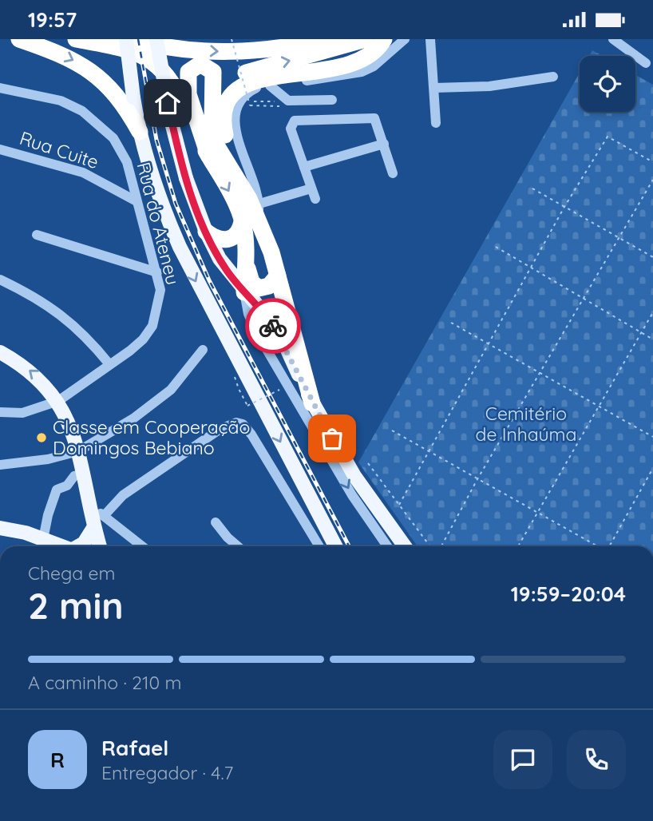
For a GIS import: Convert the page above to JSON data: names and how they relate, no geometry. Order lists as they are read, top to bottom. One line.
{"streets":{"street":["Rua Cuite","Rua do Ateneu"]},"crossings":[["Rua Cuite","Rua do Ateneu"]],"parks":["Cemitério de Inhaúma"],"places":["Classe em Cooperação Domingos Bebiano"],"page":{"status":"19:57","heading":["2 min","Chega em","19:59–20:04"],"panel":["Rafael","Entregador · 4.7"],"bar":"A caminho · 210 m","round":"R"}}
